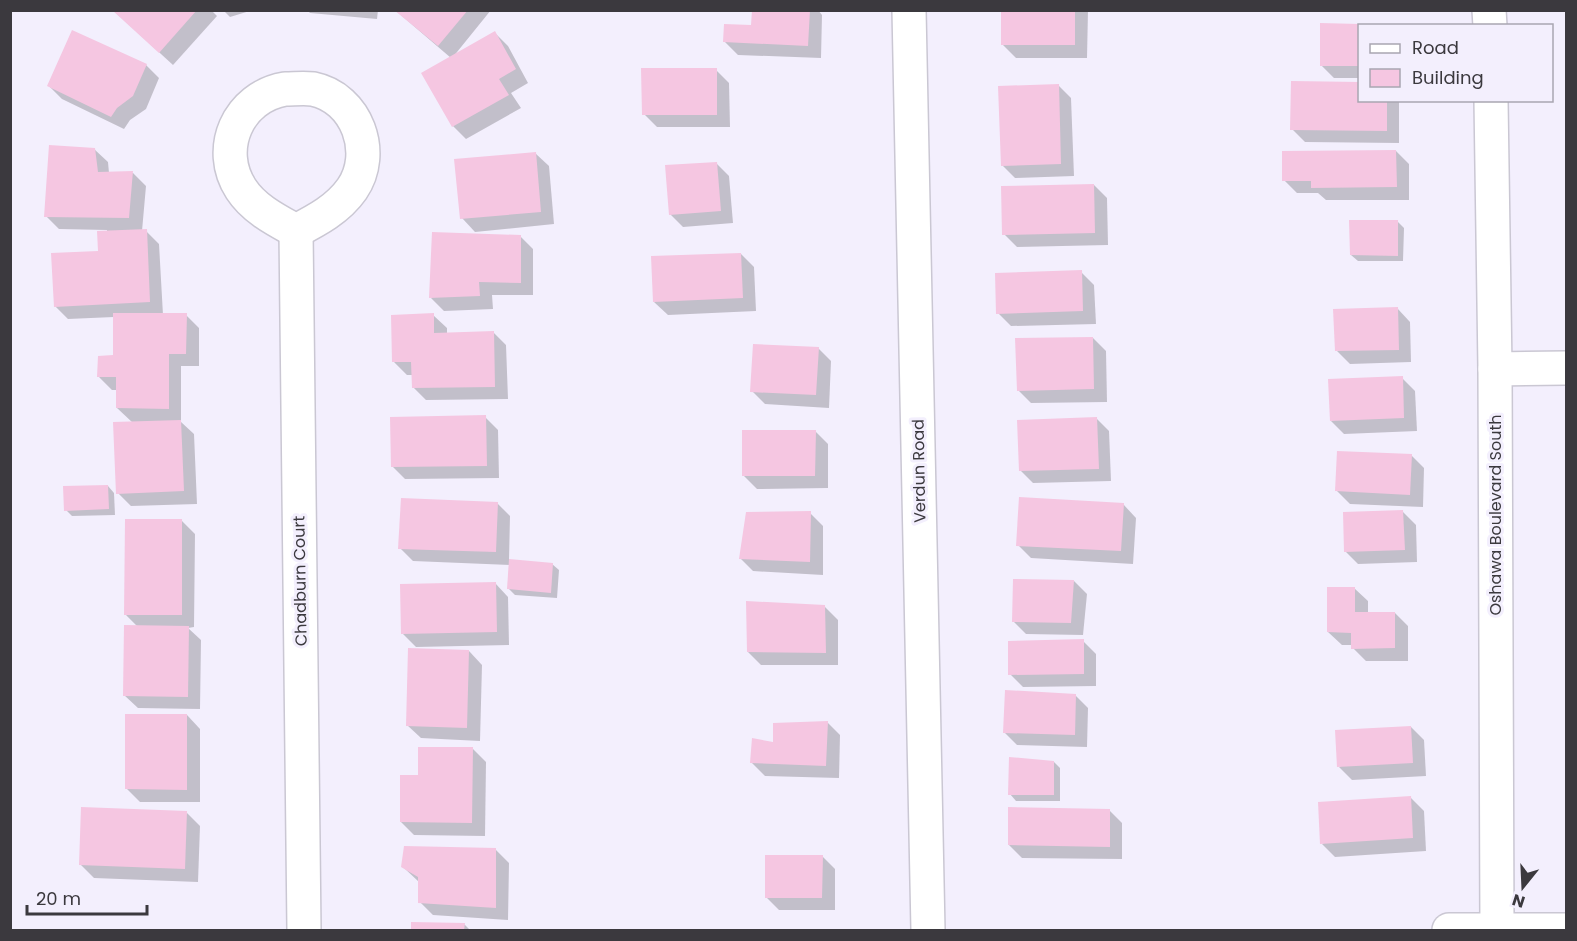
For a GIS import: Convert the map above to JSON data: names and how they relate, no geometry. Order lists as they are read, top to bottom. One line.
{"streets":{"street":["Verdun Road","Oshawa Boulevard South","Chadburn Court"]},"legend":["Road","Building"],"scale_bar":"20 m","north":"bottom"}
